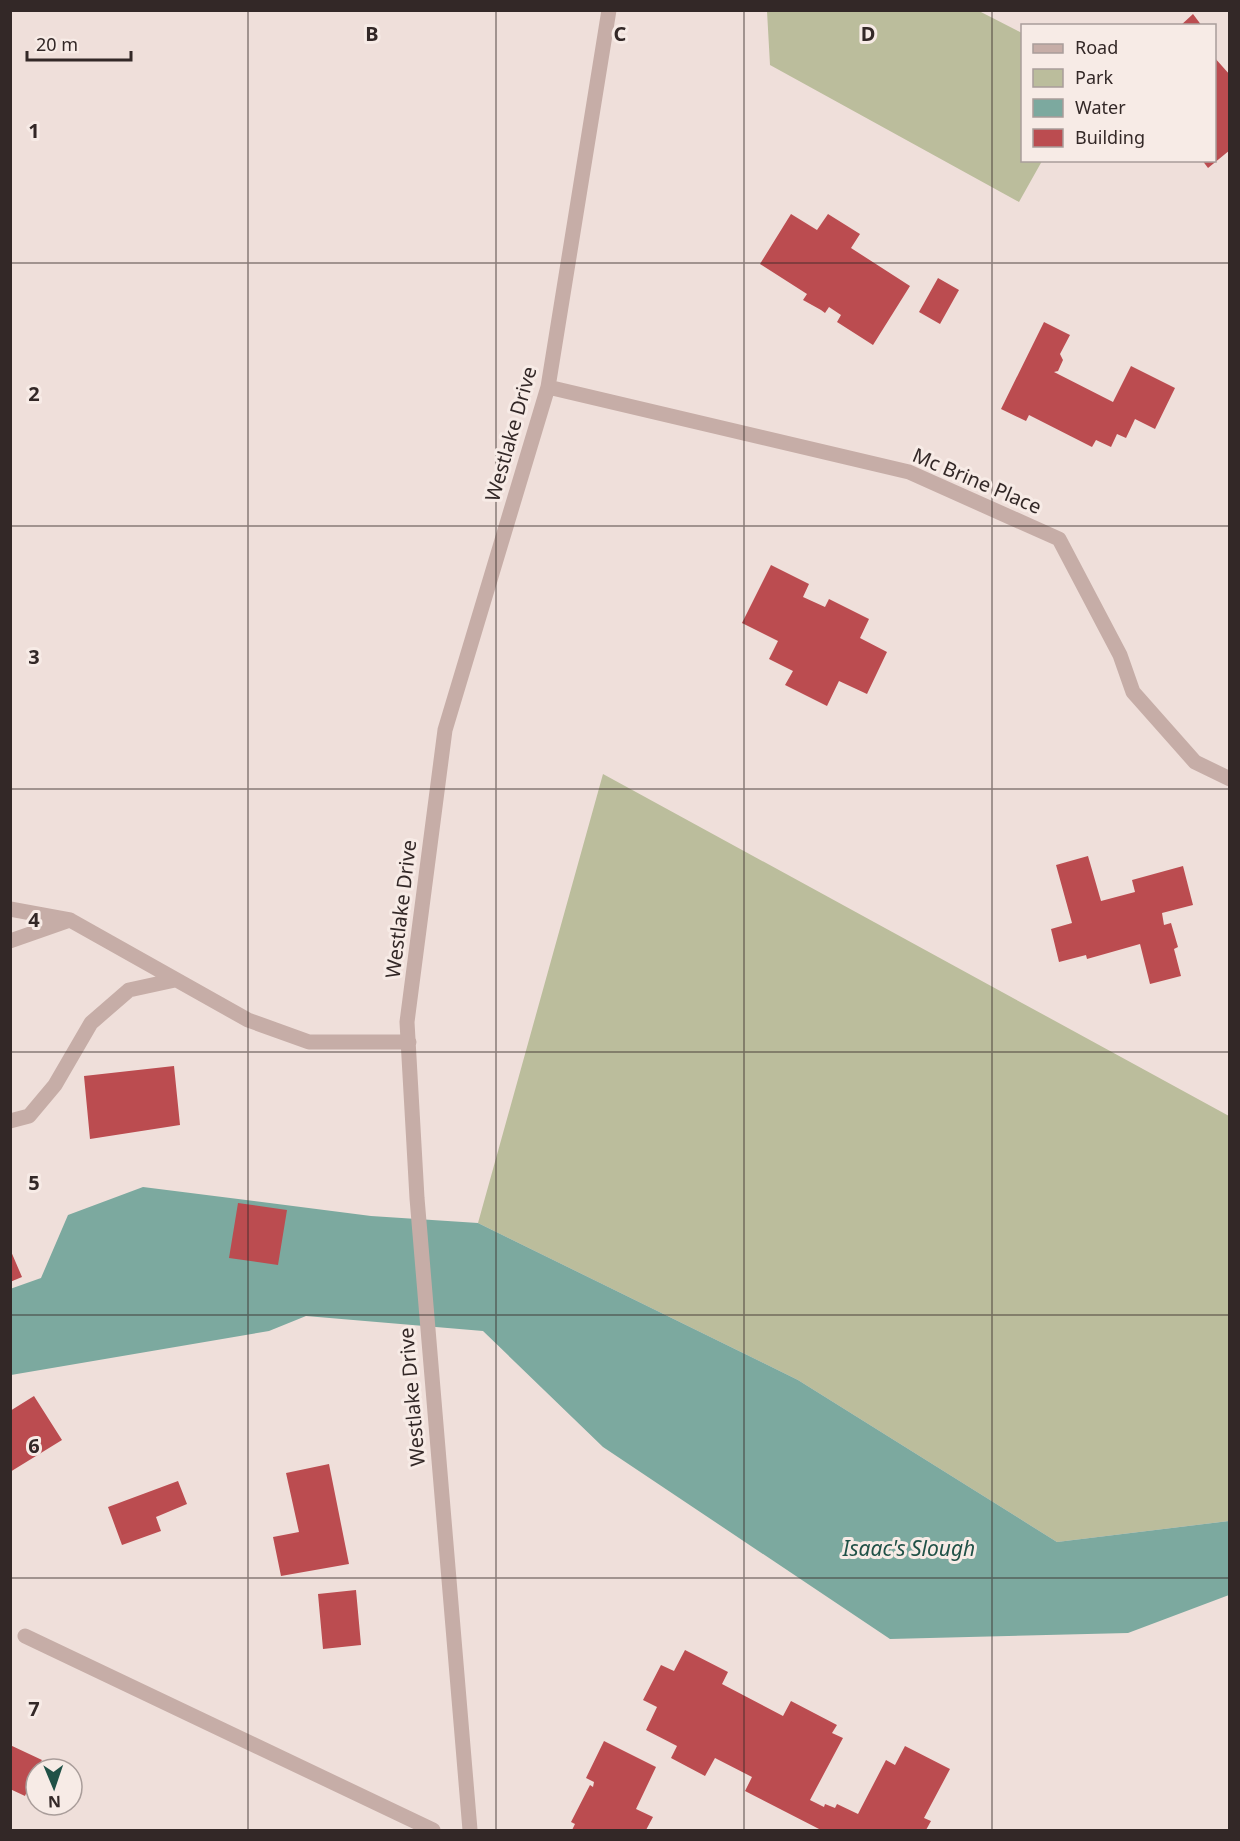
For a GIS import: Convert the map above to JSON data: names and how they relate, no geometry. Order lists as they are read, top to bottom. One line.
{"streets":{"street":["Westlake Drive","Mc Brine Place"]},"crossings":[["Westlake Drive","Mc Brine Place"]],"water":["Isaac's Slough"],"legend":["Road","Park","Water","Building"],"scale_bar":"20 m","north":"bottom","grid":{"columns":["B","C","D"],"rows":["1","2","3","4","5","6","7"]}}
